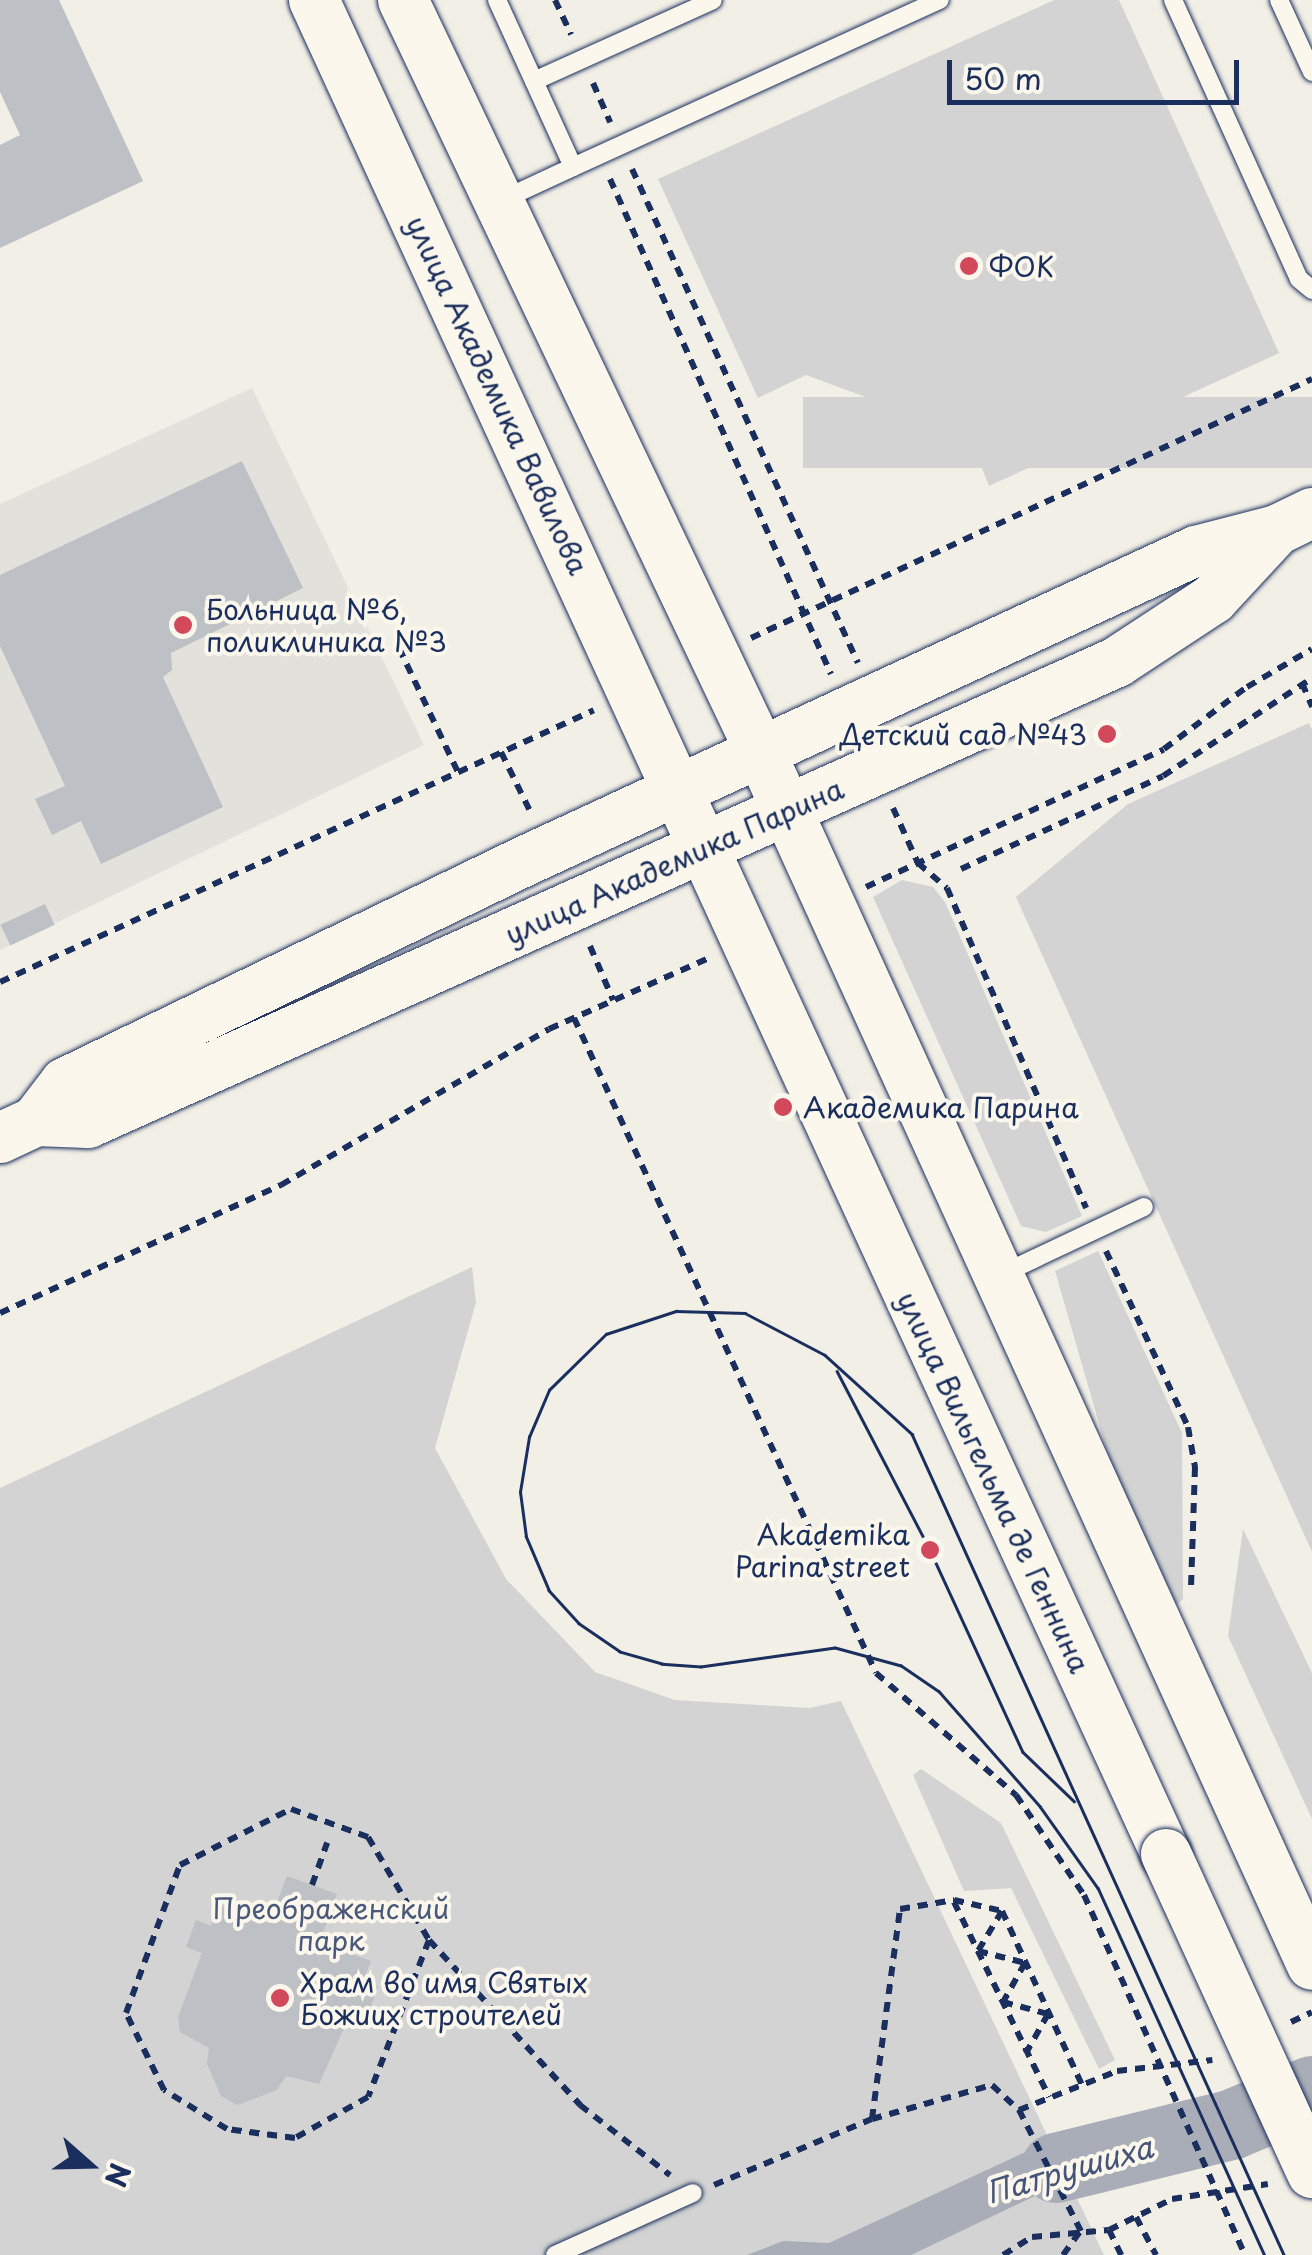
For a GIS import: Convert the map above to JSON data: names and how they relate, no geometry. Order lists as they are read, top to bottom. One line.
{"streets":{"street":["улица Академика Вавилова","улица Академика Парина","улица Вильгельма де Геннина"]},"crossings":[["улица Академика Вавилова","улица Академика Парина"],["улица Академика Вавилова","улица Вильгельма де Геннина"],["улица Академика Парина","улица Вильгельма де Геннина"]],"water":["Патрушиха"],"parks":["Преображенский парк"],"places":["ФОК","Больница №6, поликлиника №3","Детский сад №43","Академика Парина","Akademika Parina street","Храм во имя Святых Божиих строителей"],"scale_bar":"50 m","north":"right"}
